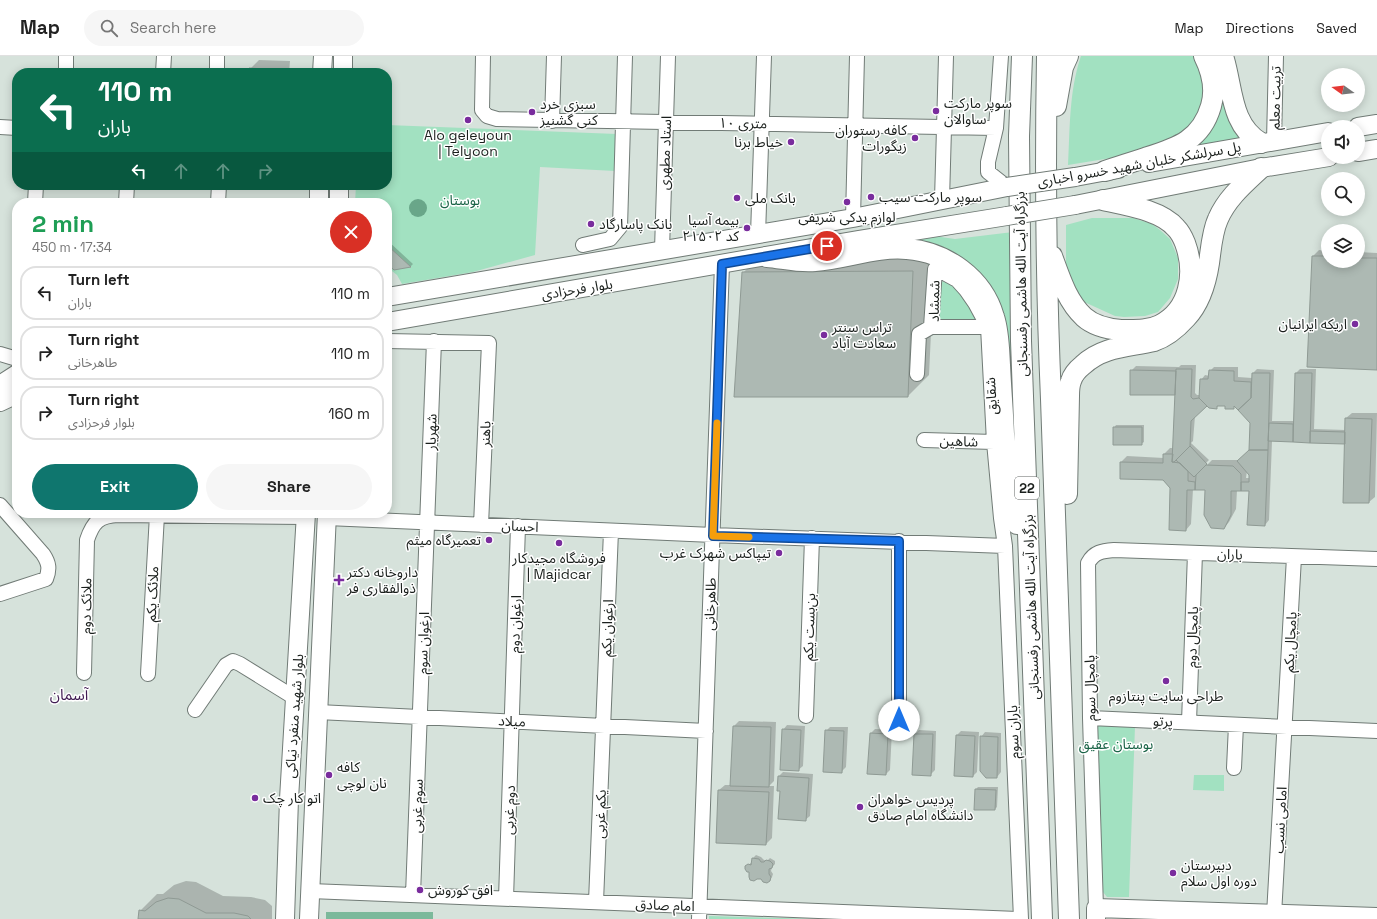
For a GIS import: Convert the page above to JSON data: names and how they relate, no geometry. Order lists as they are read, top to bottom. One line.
{"streets":{"highway":["بزرگراه آیت الله هاشمی رفسنجانی","22"],"main road":["پل سرلشکر خلبان شهید خسرو اخباری","بلوار فرحزادی","بلوار شهید منفرد نیاکی"],"street":["تربیت معلم","۱۰ متری","استاد مطهری","شمشاد","شقایق","شهریار","باهنر","شاهین","احسان","باران","ملائک یکم","طاهرخانی","ملائک دوم","ارغوان دوم","بن‌بست یکم","ارغوان یکم","پامچال دوم","پامچال یکم","ارغوان سوم","پامچال سوم","میلاد","پرتو","باران سوم","سوم غربی","دوم غربی","یکم غربی","امامی نسب","امام صادق"]},"crossings":[["تربیت معلم","پل سرلشکر خلبان شهید خسرو اخباری"],["۱۰ متری","استاد مطهری"],["استاد مطهری","بلوار فرحزادی"],["پل سرلشکر خلبان شهید خسرو اخباری","بلوار فرحزادی"],["بلوار فرحزادی","طاهرخانی"],["شمشاد","شقایق"],["شقایق","شاهین"],["شقایق","باران سوم"],["شهریار","باهنر"],["شهریار","احسان"],["شهریار","ارغوان سوم"],["باهنر","احسان"],["احسان","طاهرخانی"],["احسان","ارغوان دوم"],["احسان","ارغوان یکم"],["احسان","ارغوان سوم"],["باران","پامچال دوم"],["باران","پامچال یکم"],["باران","پامچال سوم"],["طاهرخانی","میلاد"],["طاهرخانی","امام صادق"],["ارغوان دوم","میلاد"],["ارغوان دوم","دوم غربی"],["ارغوان یکم","میلاد"],["ارغوان یکم","یکم غربی"],["پامچال دوم","پرتو"],["پامچال یکم","پرتو"],["پامچال یکم","امامی نسب"],["ارغوان سوم","میلاد"],["ارغوان سوم","سوم غربی"],["پامچال سوم","پرتو"],["بلوار شهید منفرد نیاکی","میلاد"],["بلوار شهید منفرد نیاکی","امام صادق"],["میلاد","سوم غربی"],["میلاد","دوم غربی"],["میلاد","یکم غربی"],["پرتو","امامی نسب"],["باران سوم","امام صادق"],["سوم غربی","امام صادق"],["دوم غربی","امام صادق"],["یکم غربی","امام صادق"]],"districts":["آسمان"],"parks":["بوستان","بوستان عقیق"],"places":{"other":["سوپر مارکت ساوالان","سبزی خرد کنی گشنیز","Alo geleyoun | Telyoon","کافه رستوران زیگورات","خیاط برنا","سوپر مارکت سیب","بانک ملی","لوازم یدکی شریفی","بانک پاسارگاد","بیمه آسیا کد ۲۱۵۰۲","اریکه ایرانیان","تراس سنتر سعادت آباد","تعمیرگاه میثم","فروشگاه مجیدکار | Majidcar","تیپاکس شهرک غرب","طراحی سایت پنتازوم","کافه نان لوچی","اتو کار چک","پردیس خواهران دانشگاه امام صادق","دبیرستان دوره اول سلام","افق کوروش"],"health":["داروخانه دکتر ذوالفقاری فر"]},"north":"left","page":{"header":"Map","search":"Search here","nav":["Map","Directions","Saved"],"turn":["110 m","باران"],"heading":["2 min","450 m · 17:34"],"list":[{"name":"Turn left","note":"باران","value":"110 m"},{"name":"Turn right","note":"طاهرخانی","value":"110 m"},{"name":"Turn right","note":"بلوار فرحزادی","value":"160 m"}],"buttons":["Exit","Share"]}}
